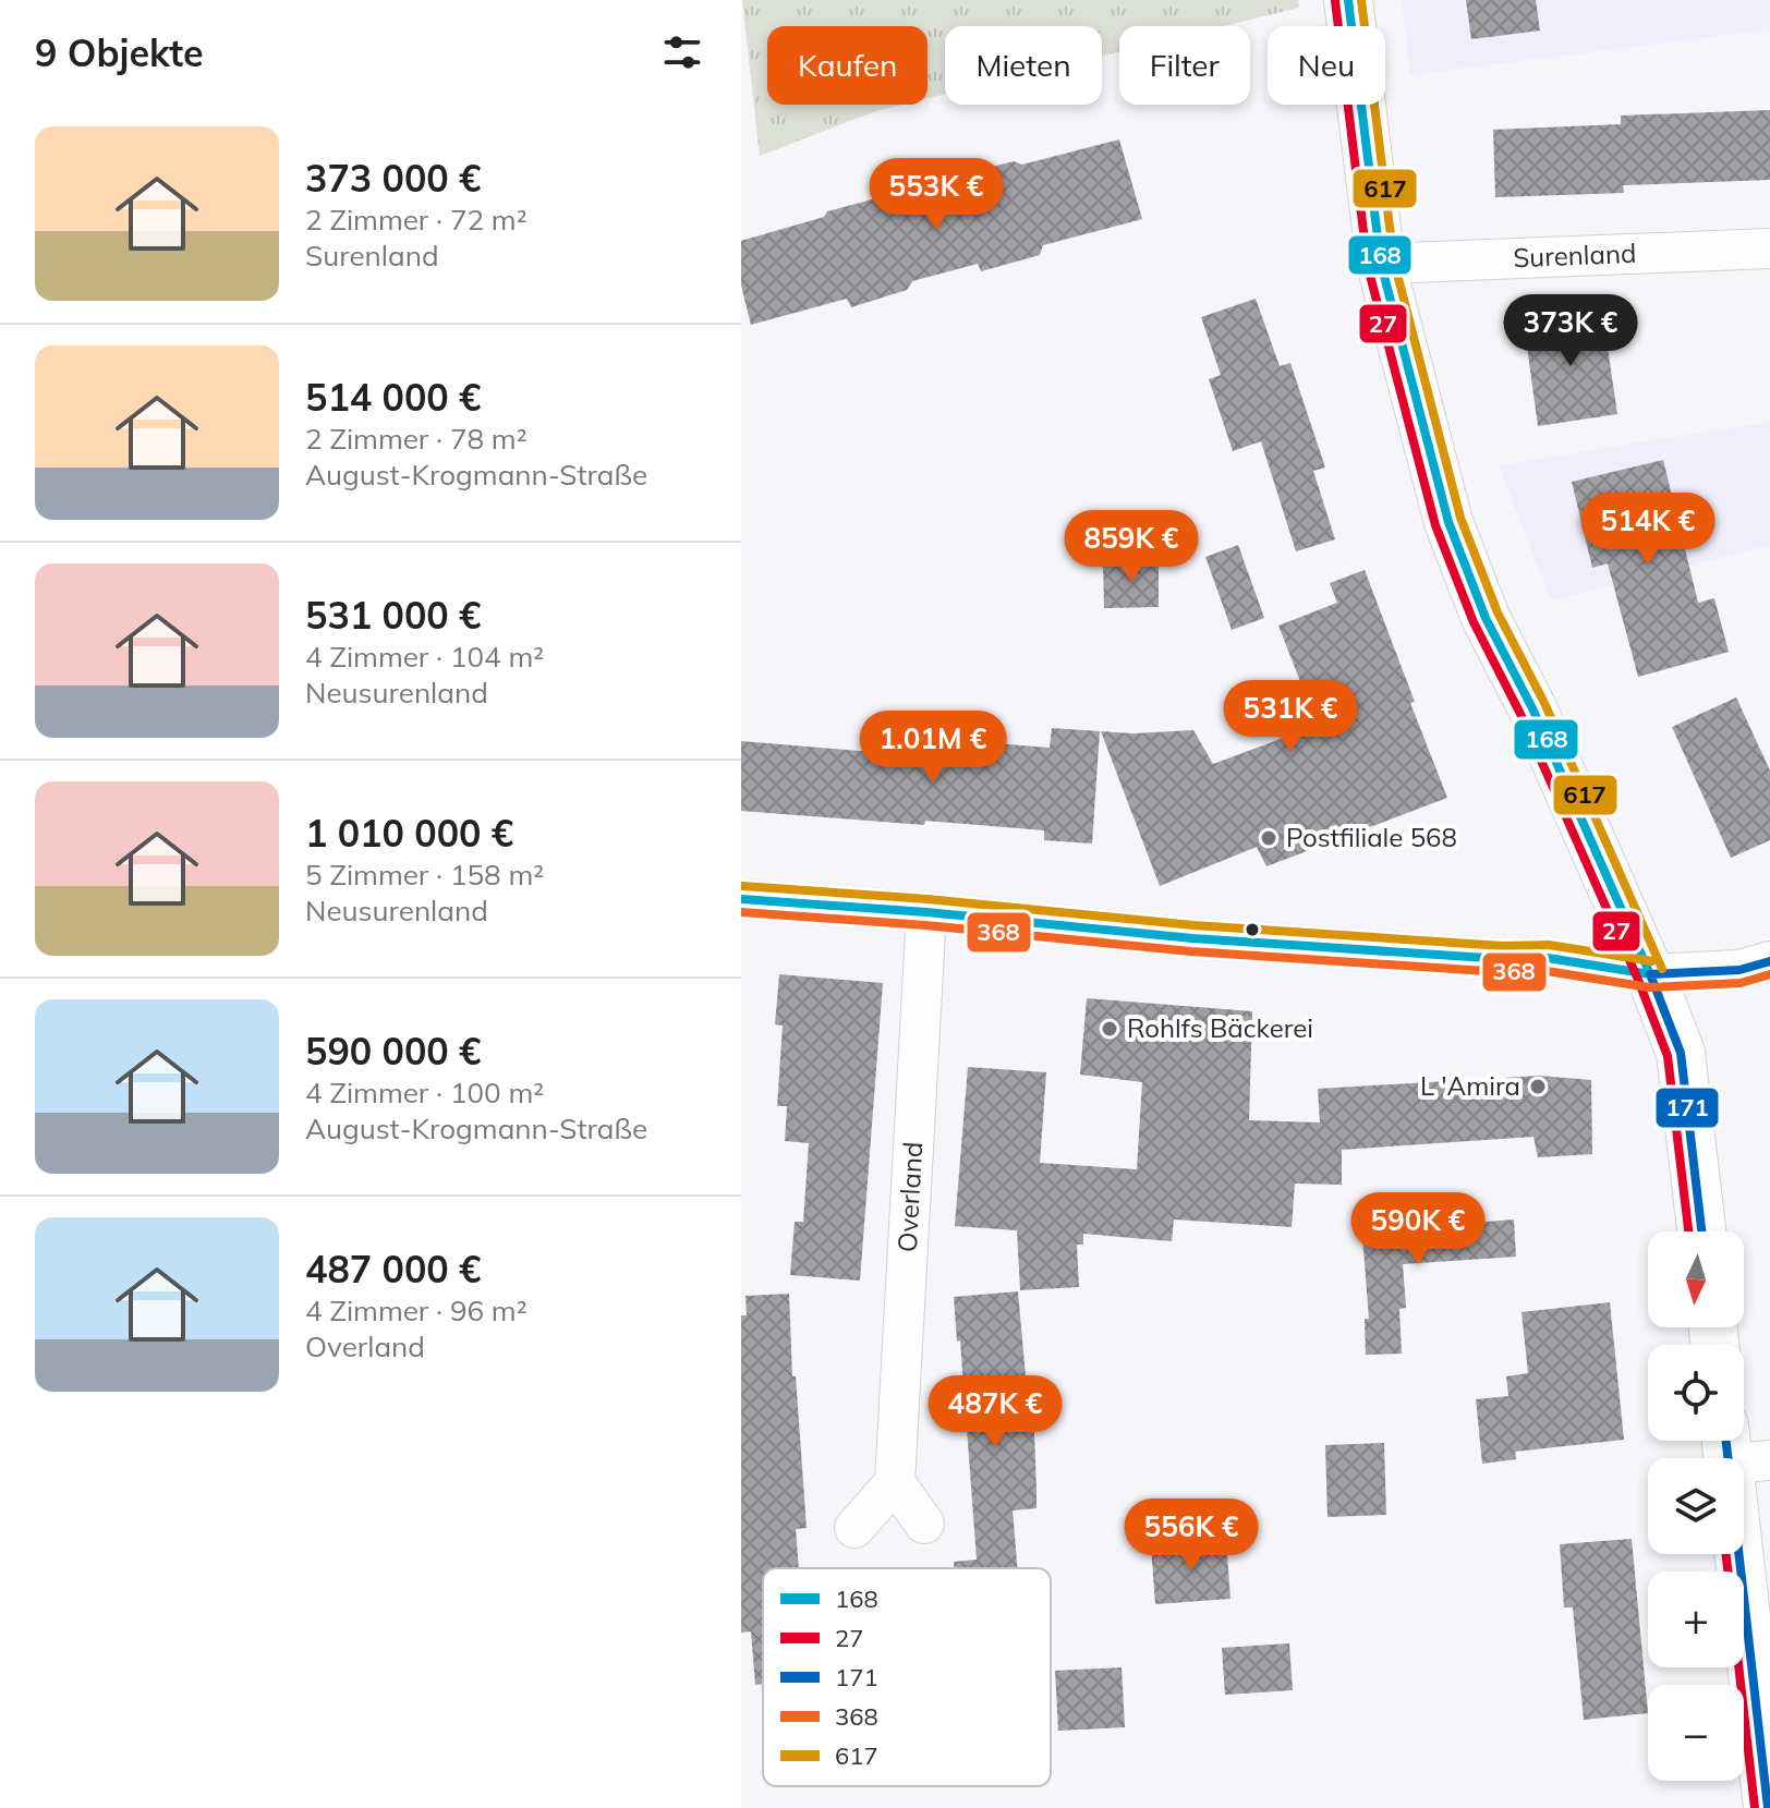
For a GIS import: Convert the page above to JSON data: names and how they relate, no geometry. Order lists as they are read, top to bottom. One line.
{"streets":{"street":["Surenland","Overland"]},"places":["Postfiliale 568","Rohlfs Bäckerei","L 'Amira"],"lines":["transit line 168","transit line 617","transit line 27","transit line 368","transit line 171"],"legend":["168","27","171","368","617"],"north":"bottom","page":{"heading":"9 Objekte","chip":["Kaufen","Mieten","Filter","Neu"],"list":[{"name":"373 000 €","note":"2 Zimmer · 72 m² · Surenland"},{"name":"514 000 €","note":"2 Zimmer · 78 m² · August-Krogmann-Straße"},{"name":"531 000 €","note":"4 Zimmer · 104 m² · Neusurenland"},{"name":"1 010 000 €","note":"5 Zimmer · 158 m² · Neusurenland"},{"name":"590 000 €","note":"4 Zimmer · 100 m² · August-Krogmann-Straße"},{"name":"487 000 €","note":"4 Zimmer · 96 m² · Overland"}],"price":["553K €","373K €","514K €","859K €","531K €","1.01M €","590K €","487K €","556K €"],"map_buttons":["+","−"]}}
